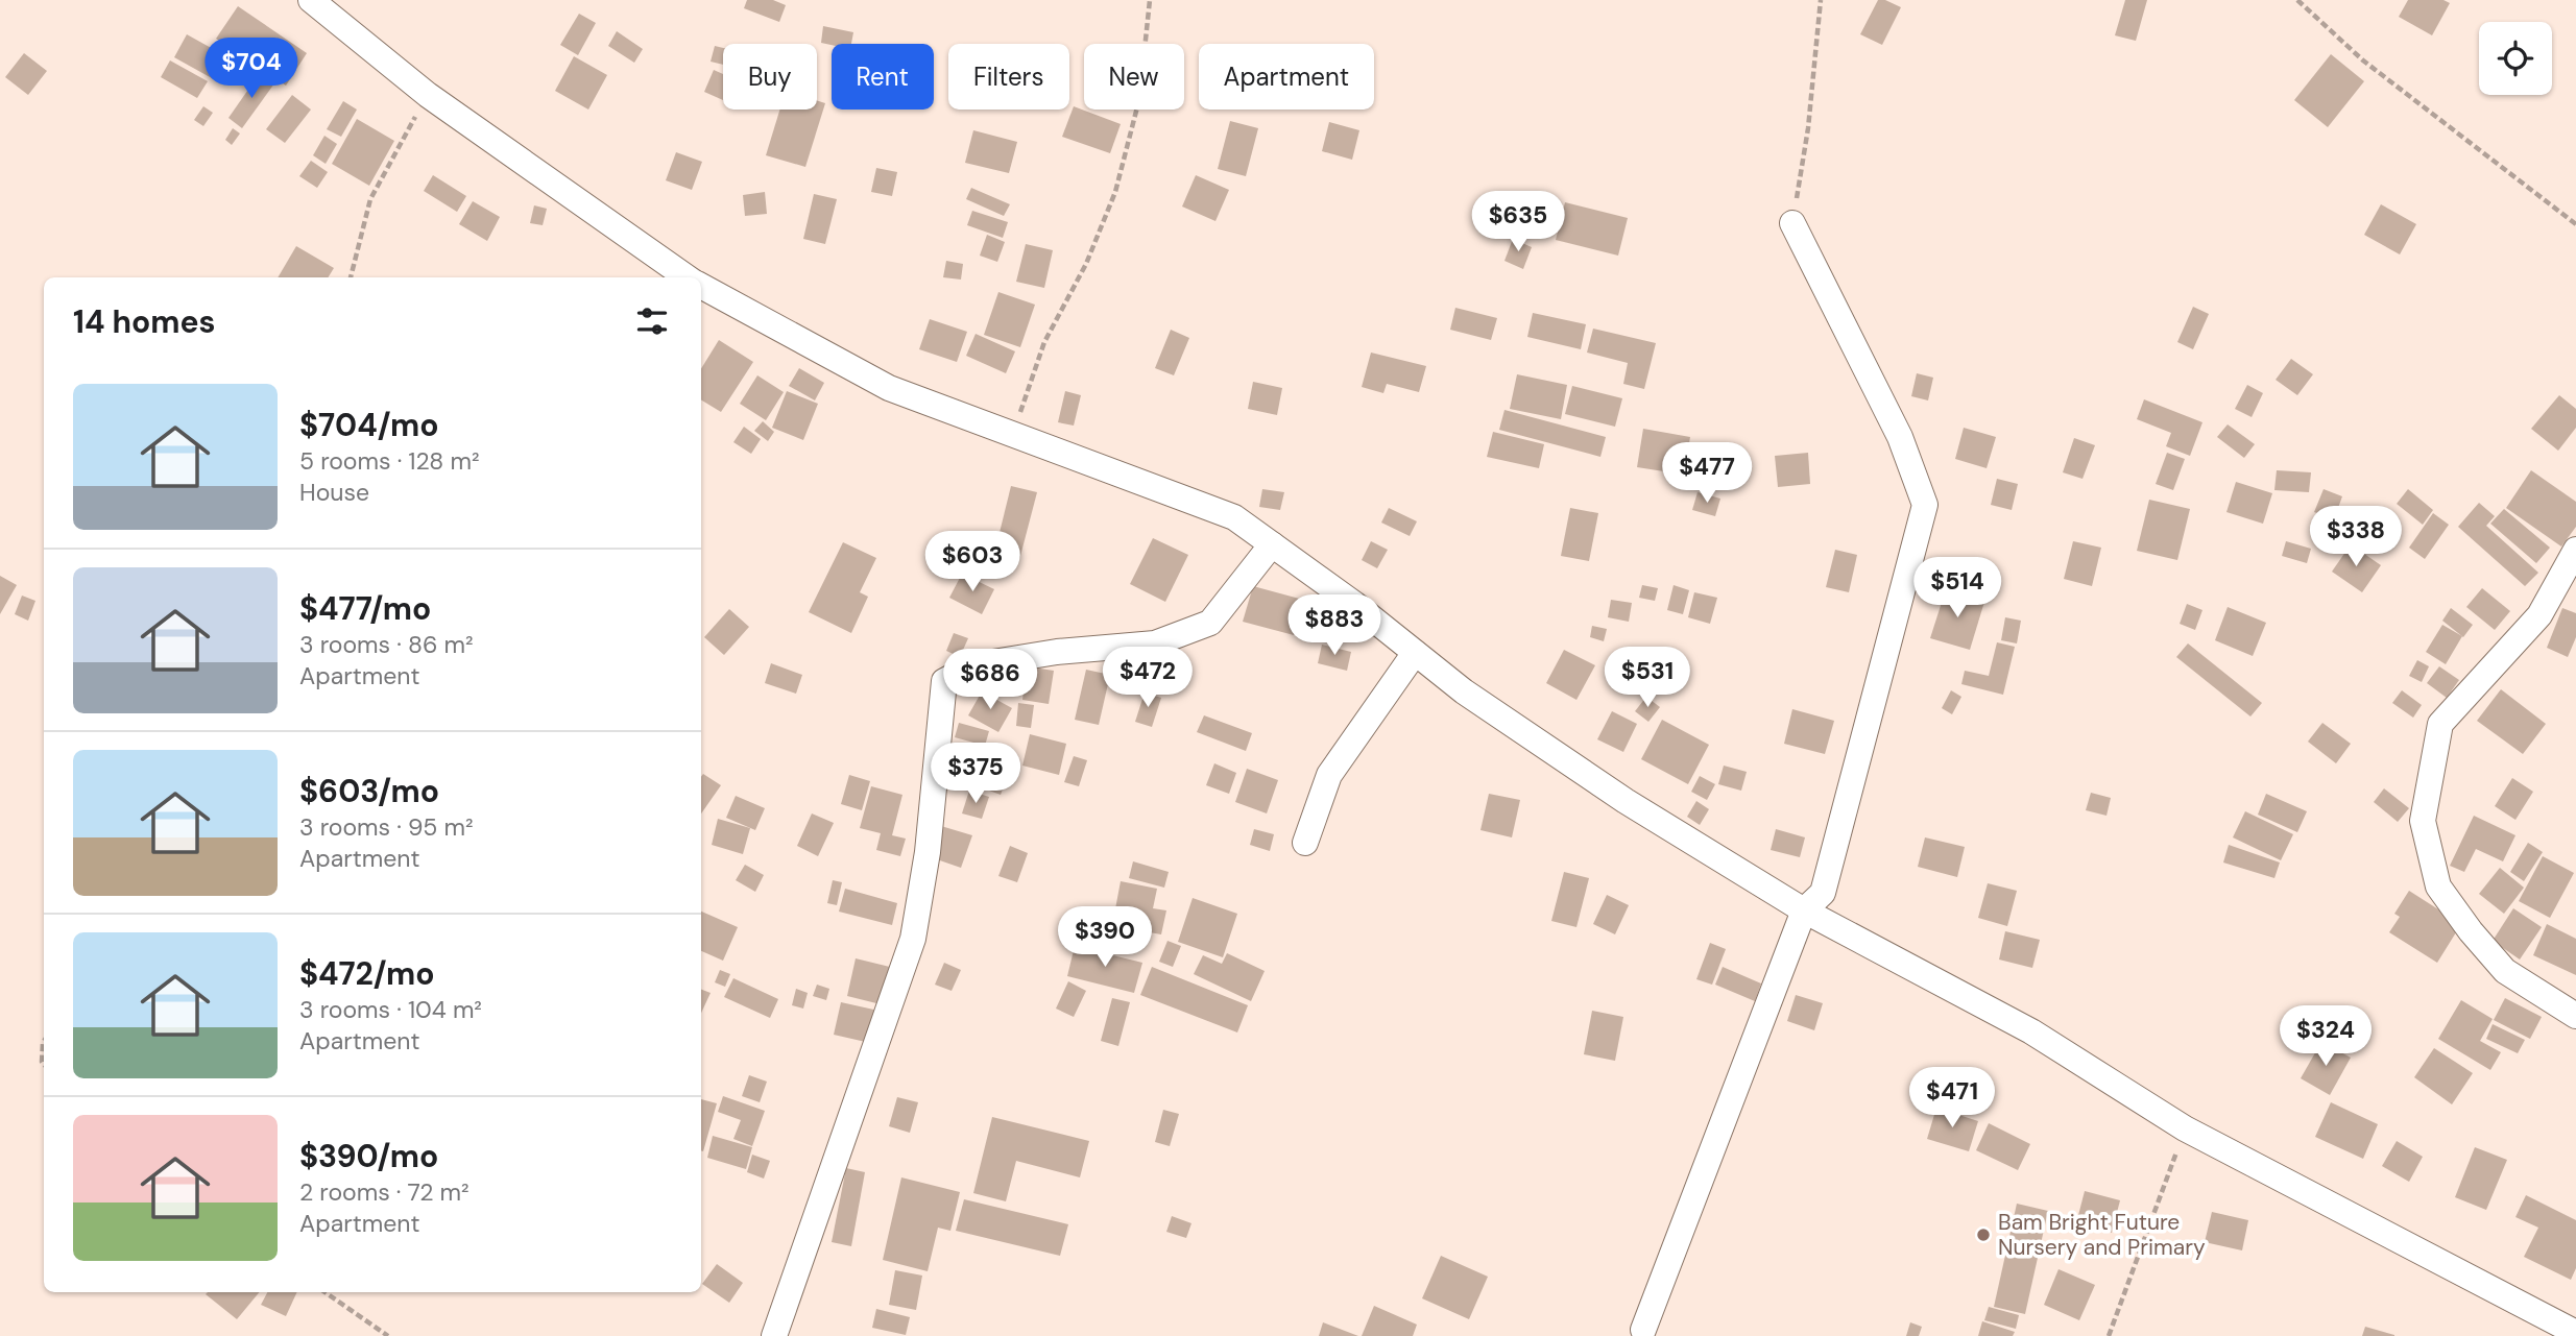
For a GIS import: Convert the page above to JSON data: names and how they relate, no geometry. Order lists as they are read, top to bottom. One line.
{"places":["Bam Bright Future Nursery and Primary"],"page":{"price":["$704","$635","$477","$338","$603","$514","$883","$472","$531","$686","$375","$390","$324","$471"],"chip":["Buy","Rent","Filters","New","Apartment"],"heading":"14 homes","list":[{"name":"$704/mo","note":"5 rooms · 128 m² · House"},{"name":"$477/mo","note":"3 rooms · 86 m² · Apartment"},{"name":"$603/mo","note":"3 rooms · 95 m² · Apartment"},{"name":"$472/mo","note":"3 rooms · 104 m² · Apartment"},{"name":"$390/mo","note":"2 rooms · 72 m² · Apartment"}]}}
